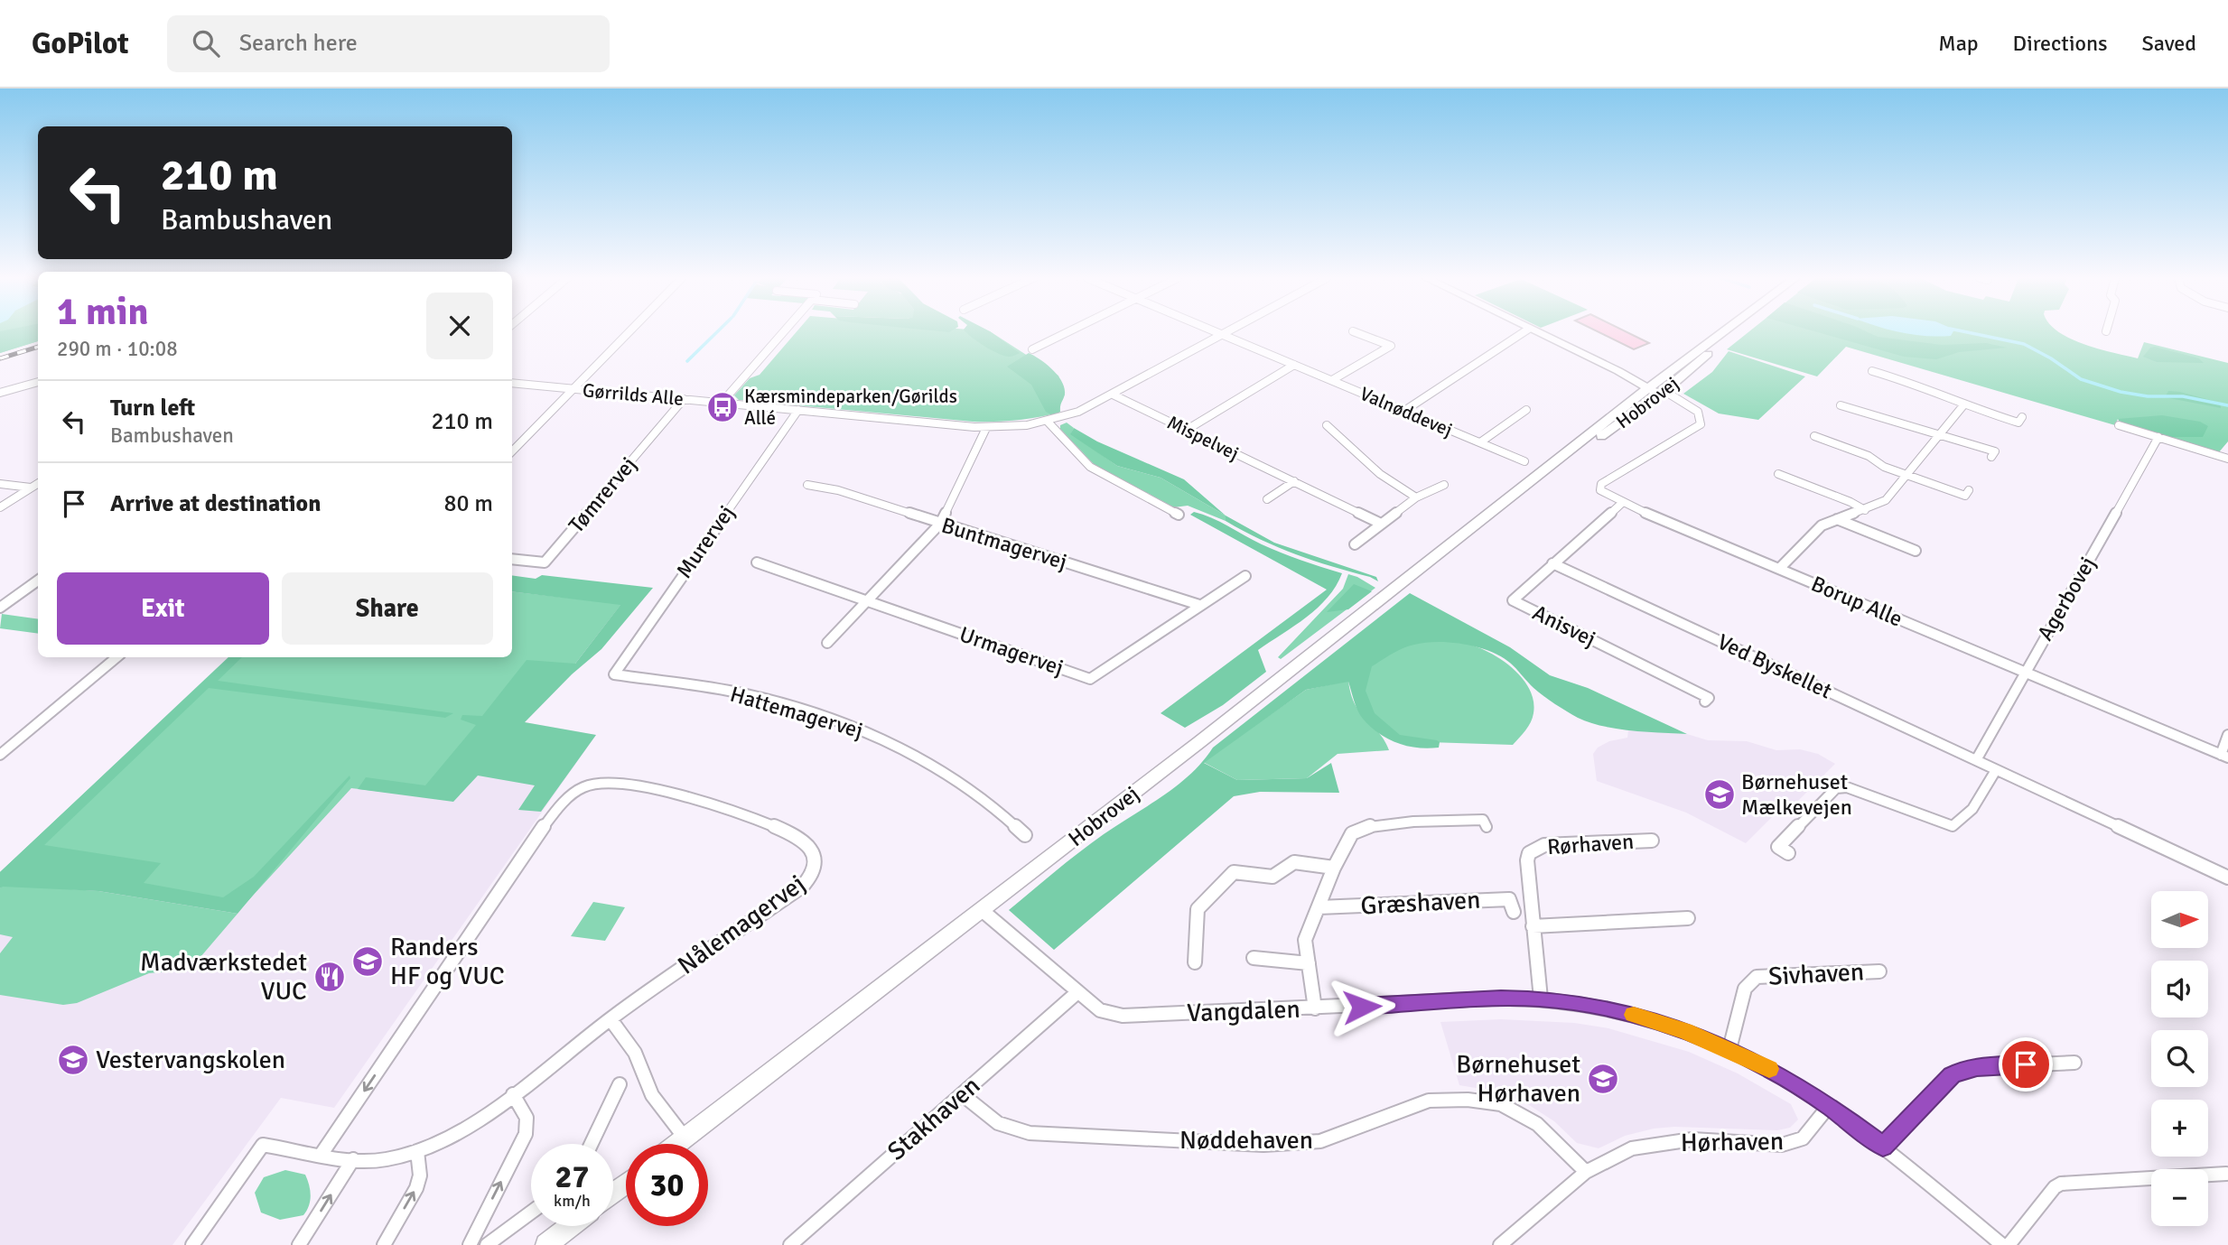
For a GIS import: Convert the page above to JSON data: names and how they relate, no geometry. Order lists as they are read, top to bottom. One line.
{"streets":{"main road":["Hobrovej"],"street":["Gørrilds Alle","Valnøddevej","Mispelvej","Tømrervej","Murervej","Buntmagervej","Agerbovej","Borup Alle","Anisvej","Urmagervej","Ved Byskellet","Hattemagervej","Rørhaven","Græshaven","Nålemagervej","Sivhaven","Vangdalen","Stakhaven","Nøddehaven","Hørhaven"]},"crossings":[["Gørrilds Alle","Valnøddevej"],["Gørrilds Alle","Mispelvej"],["Gørrilds Alle","Tømrervej"],["Gørrilds Alle","Murervej"],["Hobrovej","Borup Alle"],["Hobrovej","Vangdalen"],["Murervej","Hattemagervej"],["Buntmagervej","Urmagervej"],["Agerbovej","Borup Alle"],["Agerbovej","Ved Byskellet"],["Borup Alle","Anisvej"],["Anisvej","Ved Byskellet"],["Rørhaven","Vangdalen"],["Græshaven","Vangdalen"],["Sivhaven","Vangdalen"],["Vangdalen","Stakhaven"],["Vangdalen","Hørhaven"],["Stakhaven","Nøddehaven"],["Nøddehaven","Hørhaven"]],"places":{"bus stop":["Kærsmindeparken/Gørilds Allé"],"school or university":["Børnehuset Mælkevejen","Randers HF og VUC","Vestervangskolen","Børnehuset Hørhaven"],"restaurant":["Madværkstedet VUC"]},"north":"right","page":{"header":"GoPilot","search":"Search here","nav":["Map","Directions","Saved"],"turn":["210 m","Bambushaven"],"heading":["1 min","290 m · 10:08"],"list":[{"name":"Turn left","note":"Bambushaven","value":"210 m"},{"name":"Arrive at destination","value":"80 m"}],"buttons":["Exit","Share"],"map_buttons":["+","−"],"speed":"27 km/h","limit":"30"}}
